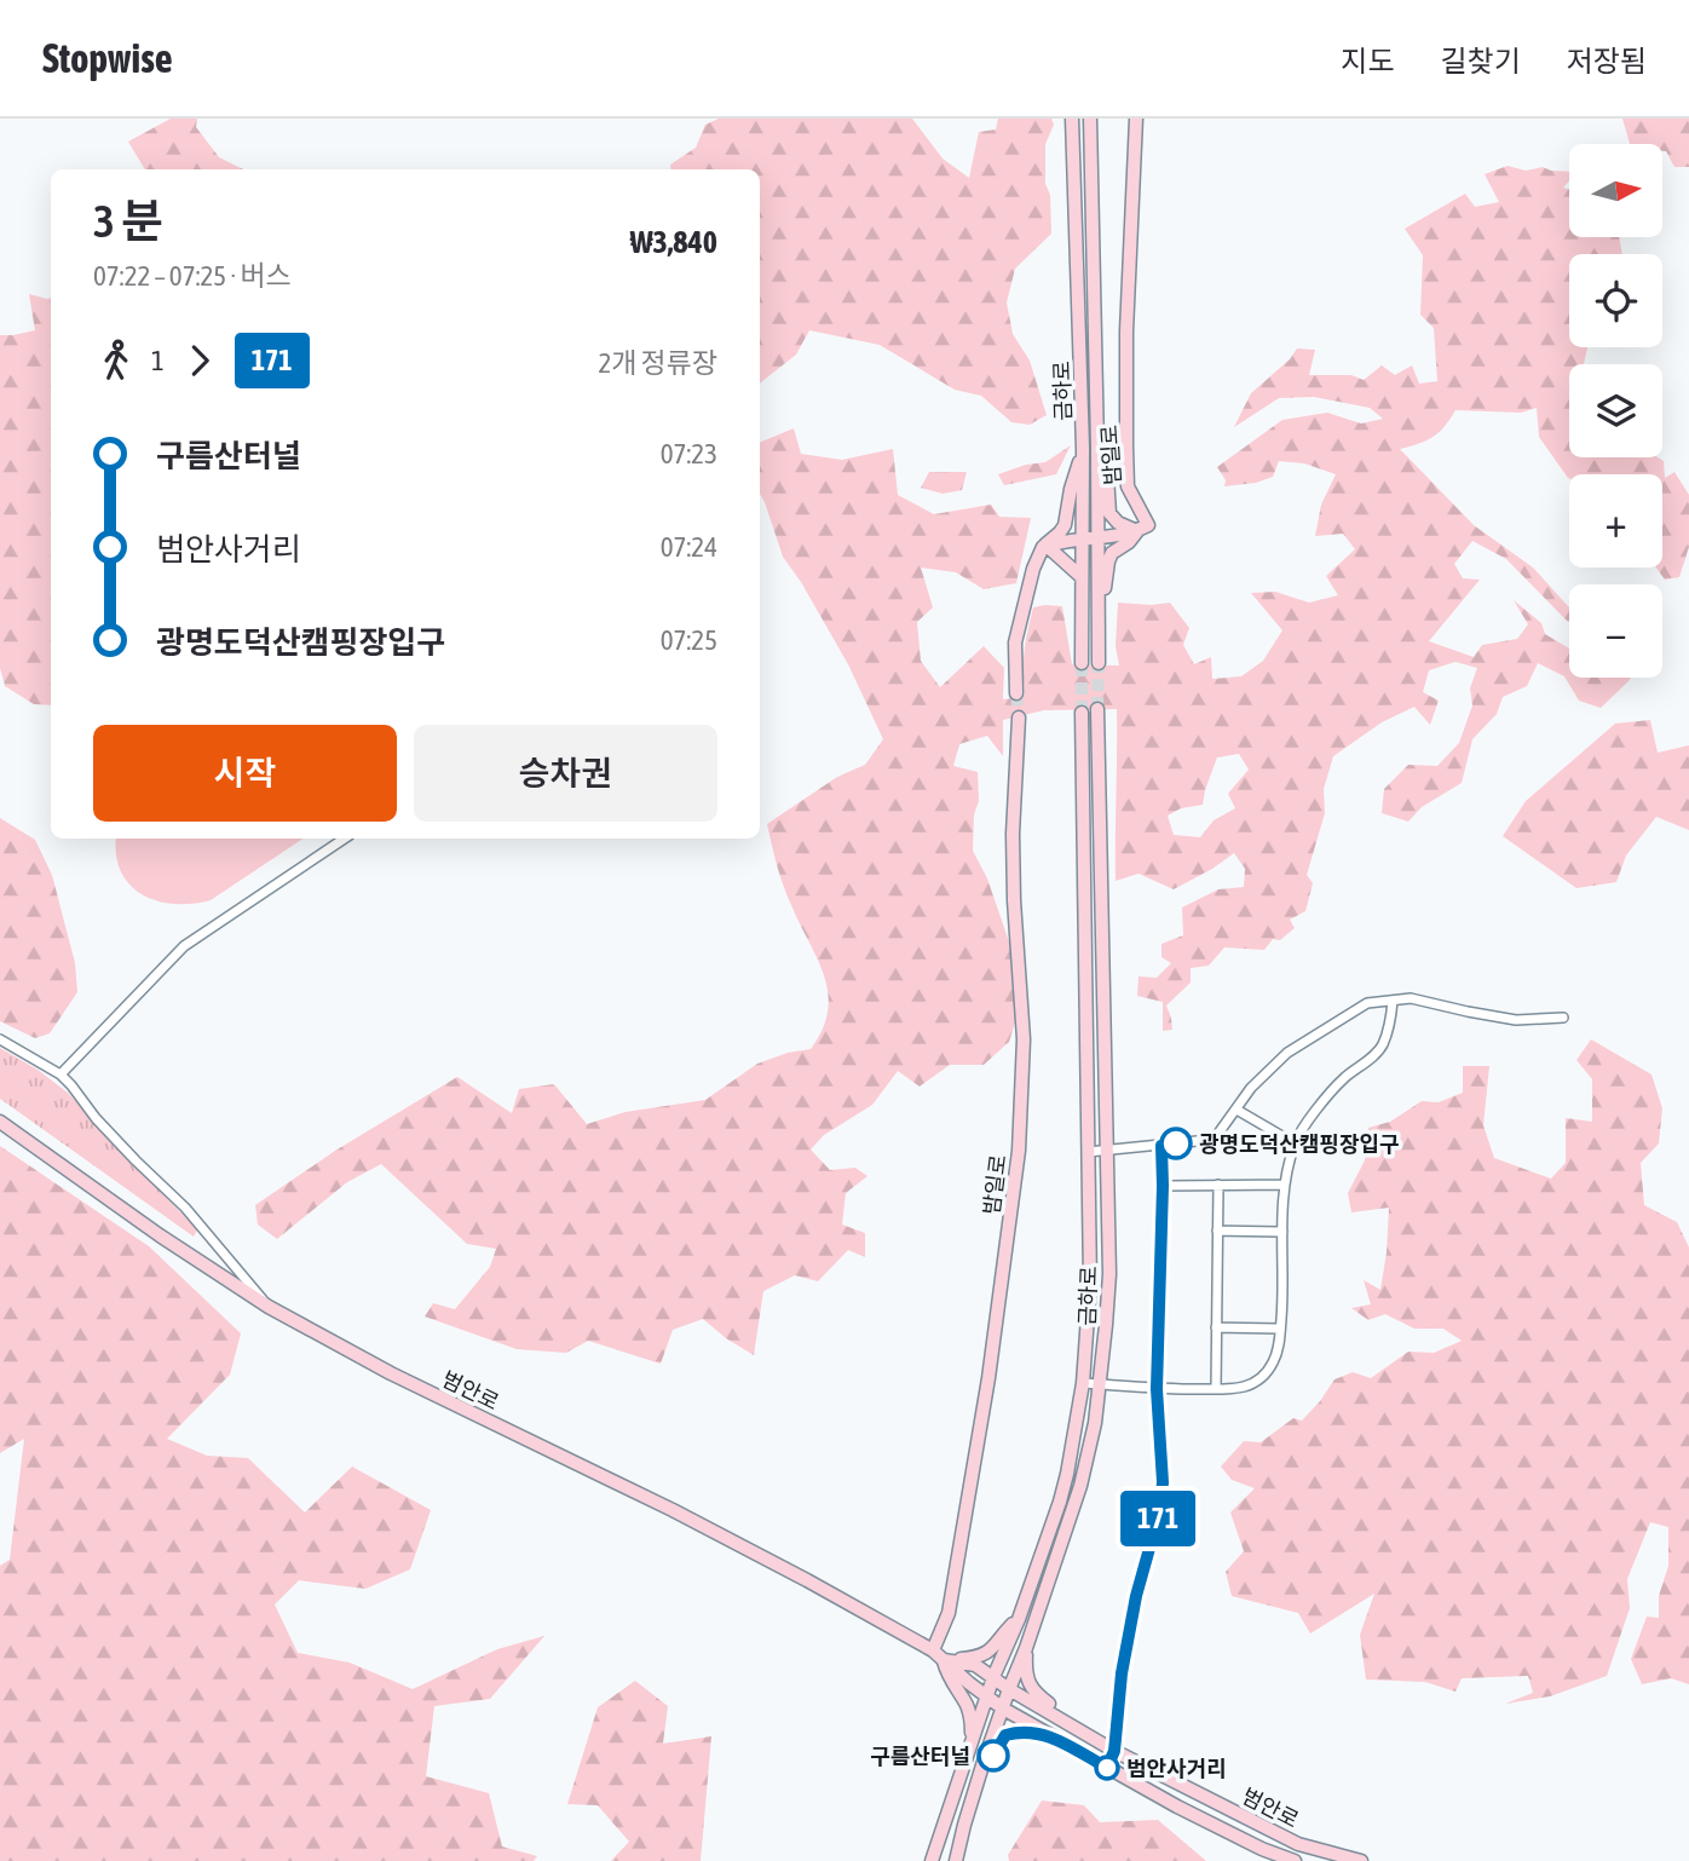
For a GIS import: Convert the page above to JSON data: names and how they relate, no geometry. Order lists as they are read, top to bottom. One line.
{"streets":{"main road":["금하로","밤일로","범안로"]},"crossings":[["금하로","범안로"],["밤일로","범안로"]],"places":["광명도덕산캠핑장입구","구름산터널","범안사거리"],"lines":["bus line 171"],"north":"right","page":{"header":"Stopwise","nav":["지도","길찾기","저장됨"],"on_map":"171","map_buttons":["+","−"],"heading":["3 분","07:22 – 07:25 · 버스","₩3,840"],"legs":["1","171","2개 정류장"],"list":[{"name":"구름산터널","value":"07:23"},{"name":"범안사거리","value":"07:24"},{"name":"광명도덕산캠핑장입구","value":"07:25"}],"buttons":["시작","승차권"]}}
